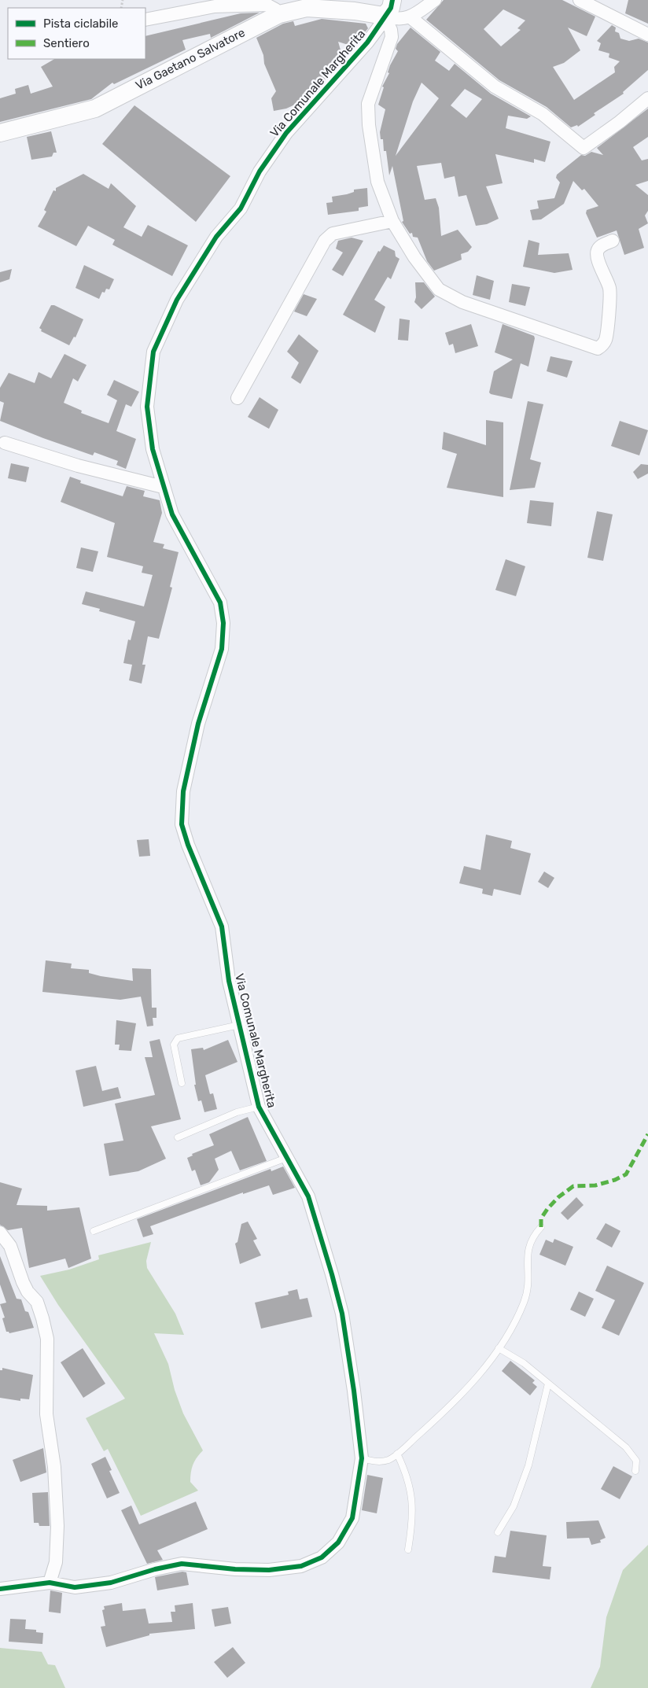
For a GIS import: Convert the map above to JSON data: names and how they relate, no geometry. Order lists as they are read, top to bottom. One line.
{"streets":{"street":["Via Gaetano Salvatore","Via Comunale Margherita"]},"crossings":[["Via Gaetano Salvatore","Via Comunale Margherita"]],"legend":["Pista ciclabile","Sentiero"]}
